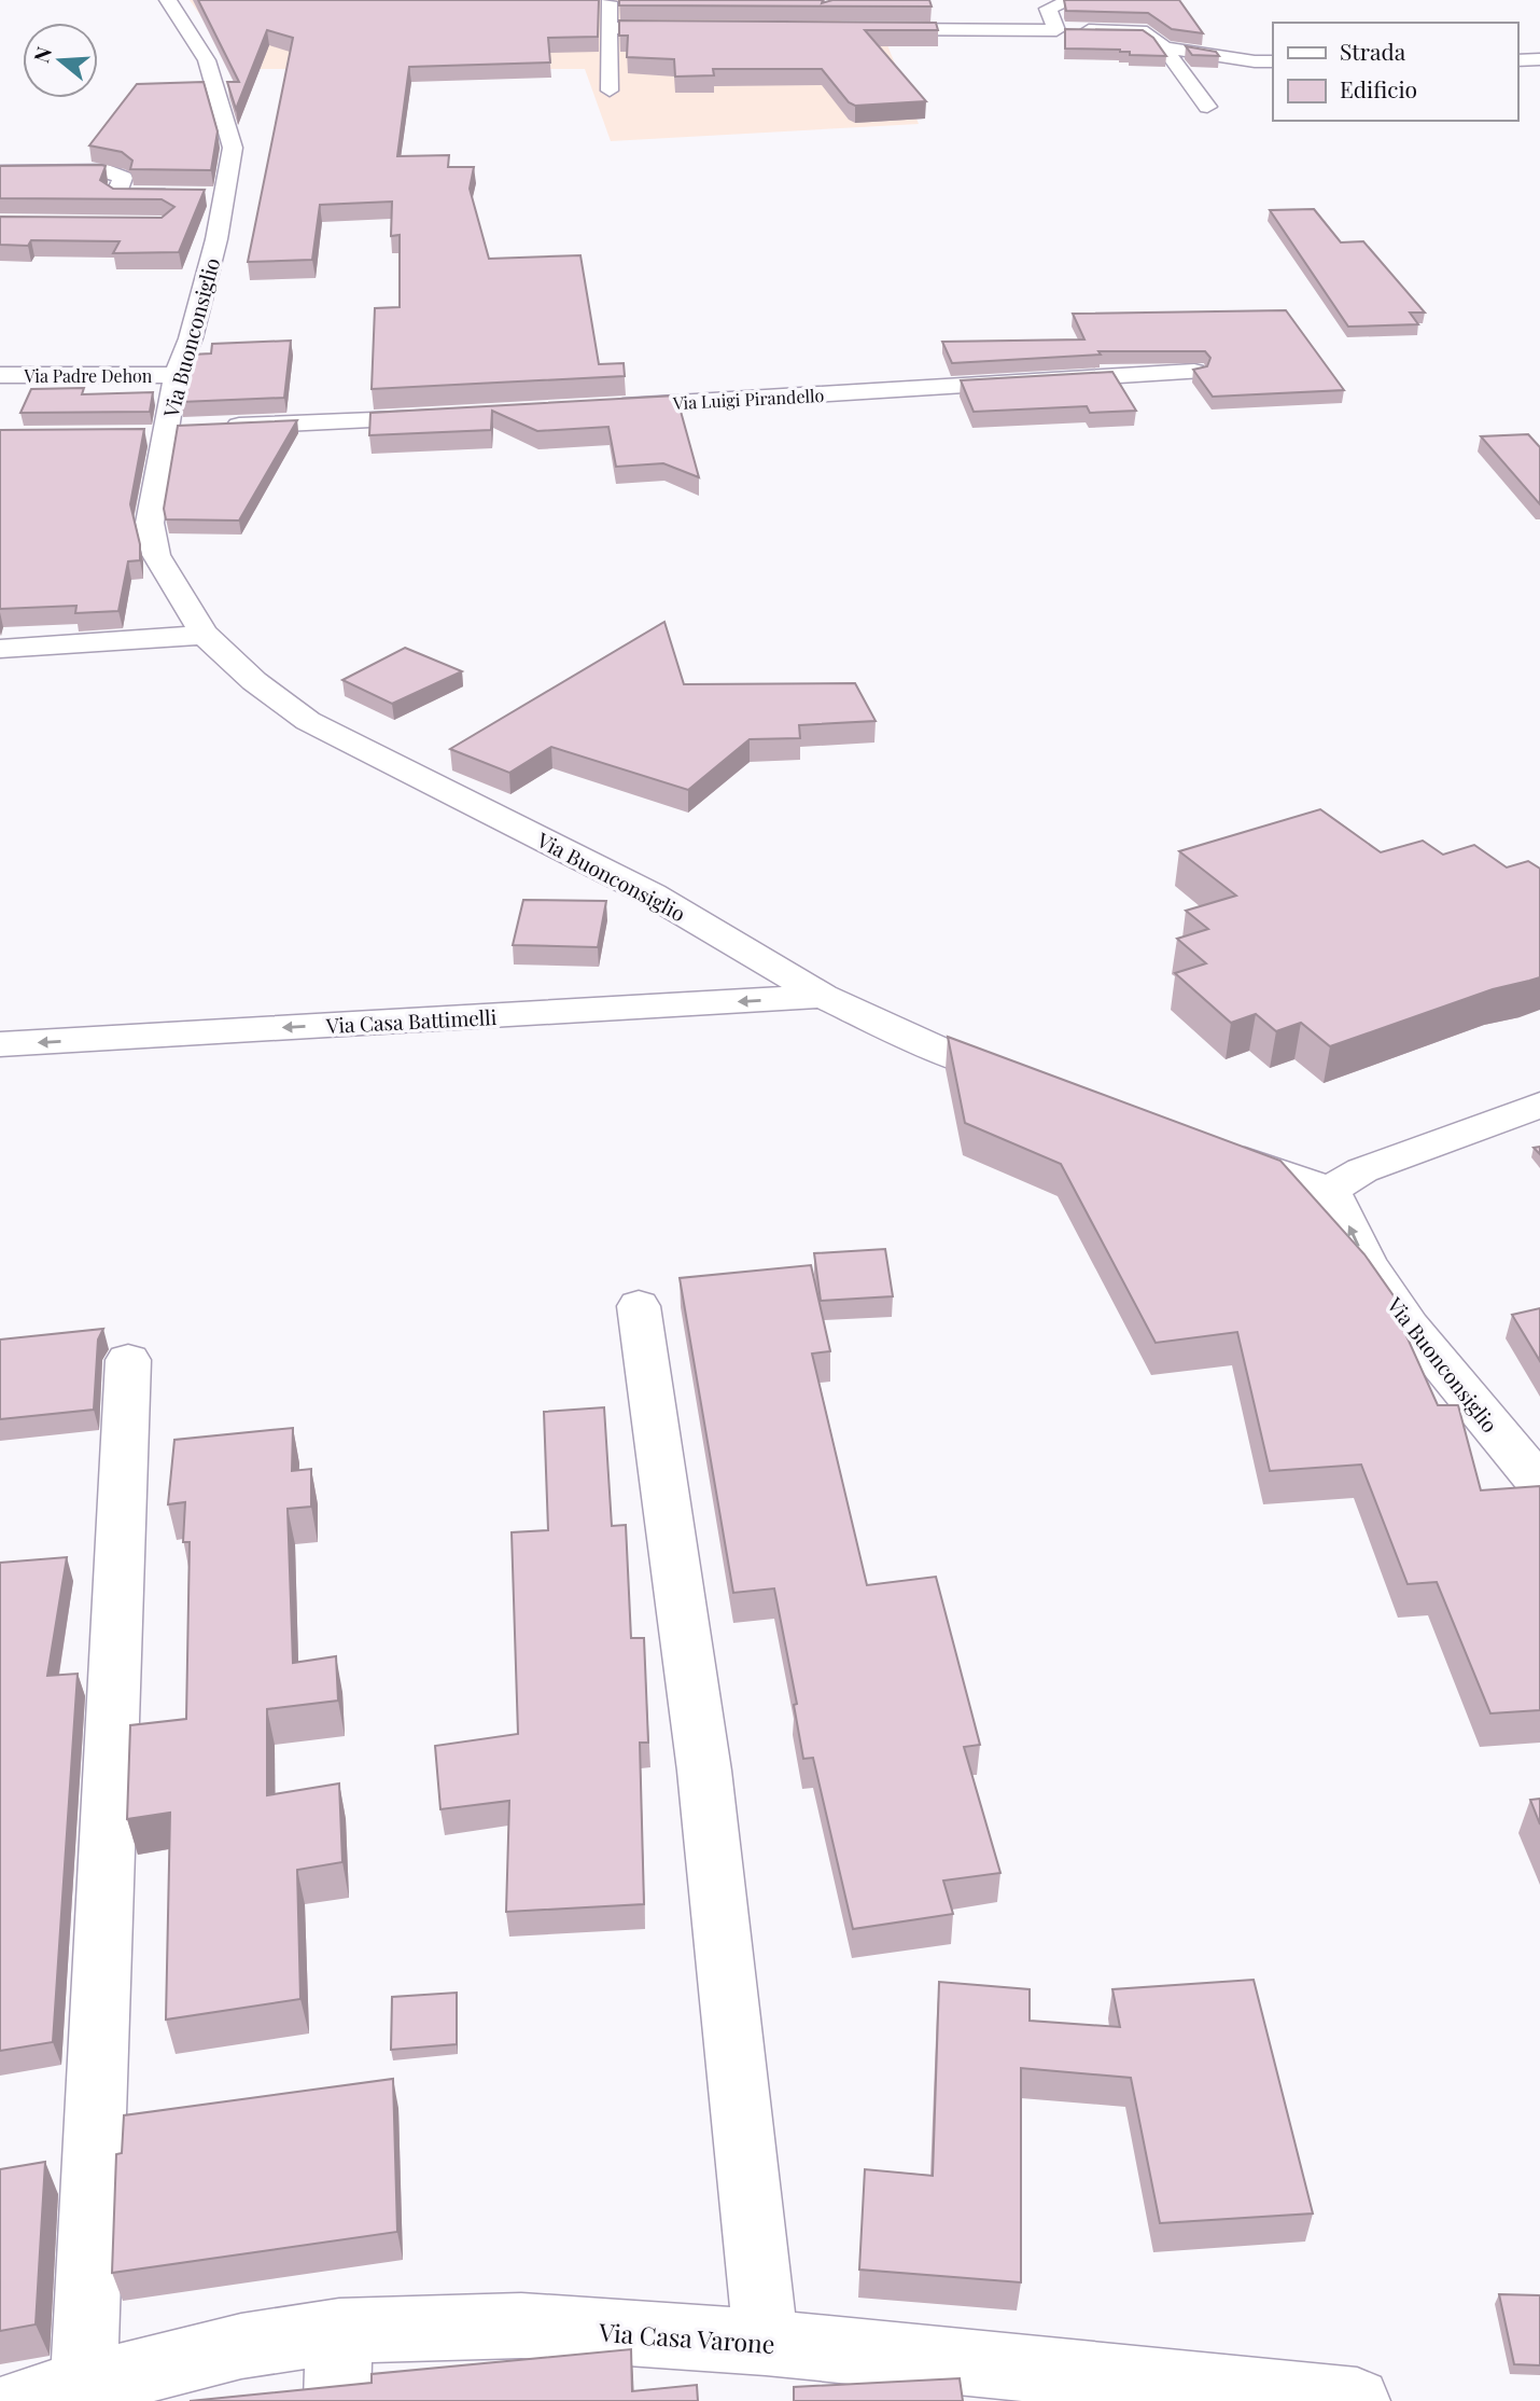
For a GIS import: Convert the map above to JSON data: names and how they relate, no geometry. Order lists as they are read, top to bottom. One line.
{"streets":{"street":["Via Buonconsiglio","Via Padre Dehon","Via Luigi Pirandello","Via Casa Battimelli","Via Casa Varone"]},"crossings":[["Via Buonconsiglio","Via Padre Dehon"],["Via Buonconsiglio","Via Casa Battimelli"]],"one_way":["Via Casa Battimelli"],"legend":["Strada","Edificio"],"north":"left"}
